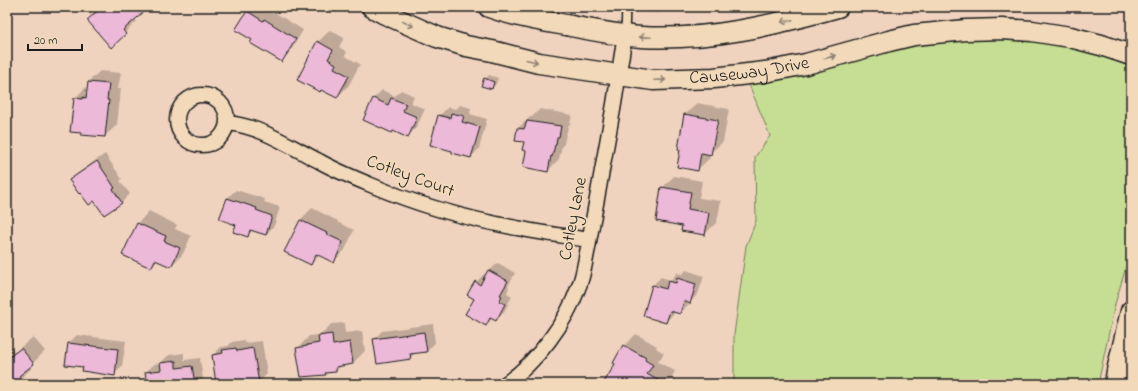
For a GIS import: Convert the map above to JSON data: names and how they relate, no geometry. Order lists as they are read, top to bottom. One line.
{"streets":{"street":["Causeway Drive","Cotley Court","Cotley Lane"]},"crossings":[["Causeway Drive","Cotley Lane"],["Cotley Court","Cotley Lane"]],"scale_bar":"20 m"}
